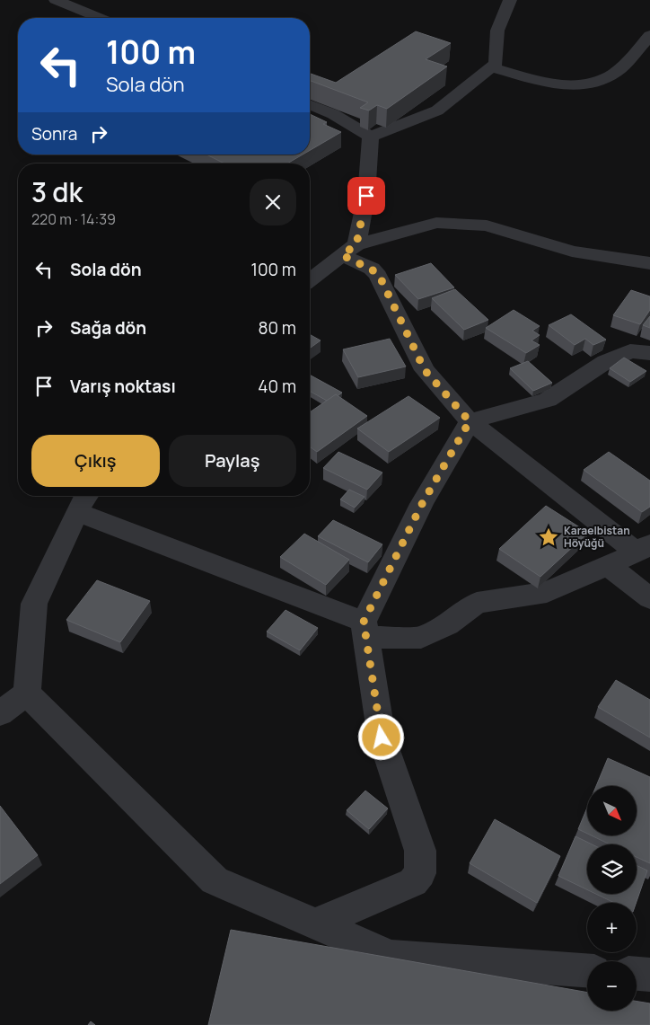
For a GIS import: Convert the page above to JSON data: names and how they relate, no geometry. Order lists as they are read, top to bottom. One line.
{"places":{"place":["Karaelbistan Höyüğü"]},"north":"bottom right","page":{"turn":["100 m","Sola dön"],"then":"Sonra","heading":["3 dk","220 m · 14:39"],"list":[{"name":"Sola dön","value":"100 m"},{"name":"Sağa dön","value":"80 m"},{"name":"Varış noktası","value":"40 m"}],"buttons":["Çıkış","Paylaş"],"map_buttons":["+","−"]}}
